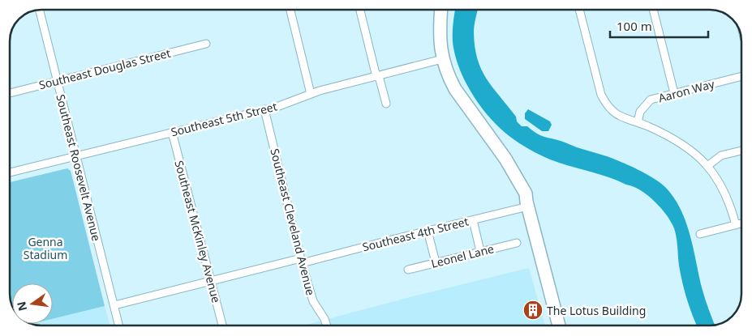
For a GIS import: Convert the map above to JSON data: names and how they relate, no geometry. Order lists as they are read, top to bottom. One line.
{"streets":{"street":["Southeast Douglas Street","Aaron Way","Southeast 5th Street","Southeast Roosevelt Avenue","Southeast Cleveland Avenue","Southeast McKinley Avenue","Southeast 4th Street","Leonel Lane"]},"crossings":[["Southeast Douglas Street","Southeast Roosevelt Avenue"],["Southeast 5th Street","Southeast Roosevelt Avenue"],["Southeast 5th Street","Southeast Cleveland Avenue"],["Southeast 5th Street","Southeast McKinley Avenue"],["Southeast Roosevelt Avenue","Southeast 4th Street"],["Southeast Cleveland Avenue","Southeast 4th Street"],["Southeast McKinley Avenue","Southeast 4th Street"]],"parks":["Genna Stadium"],"places":{"building":["The Lotus Building"]},"scale_bar":"100 m","north":"left"}
